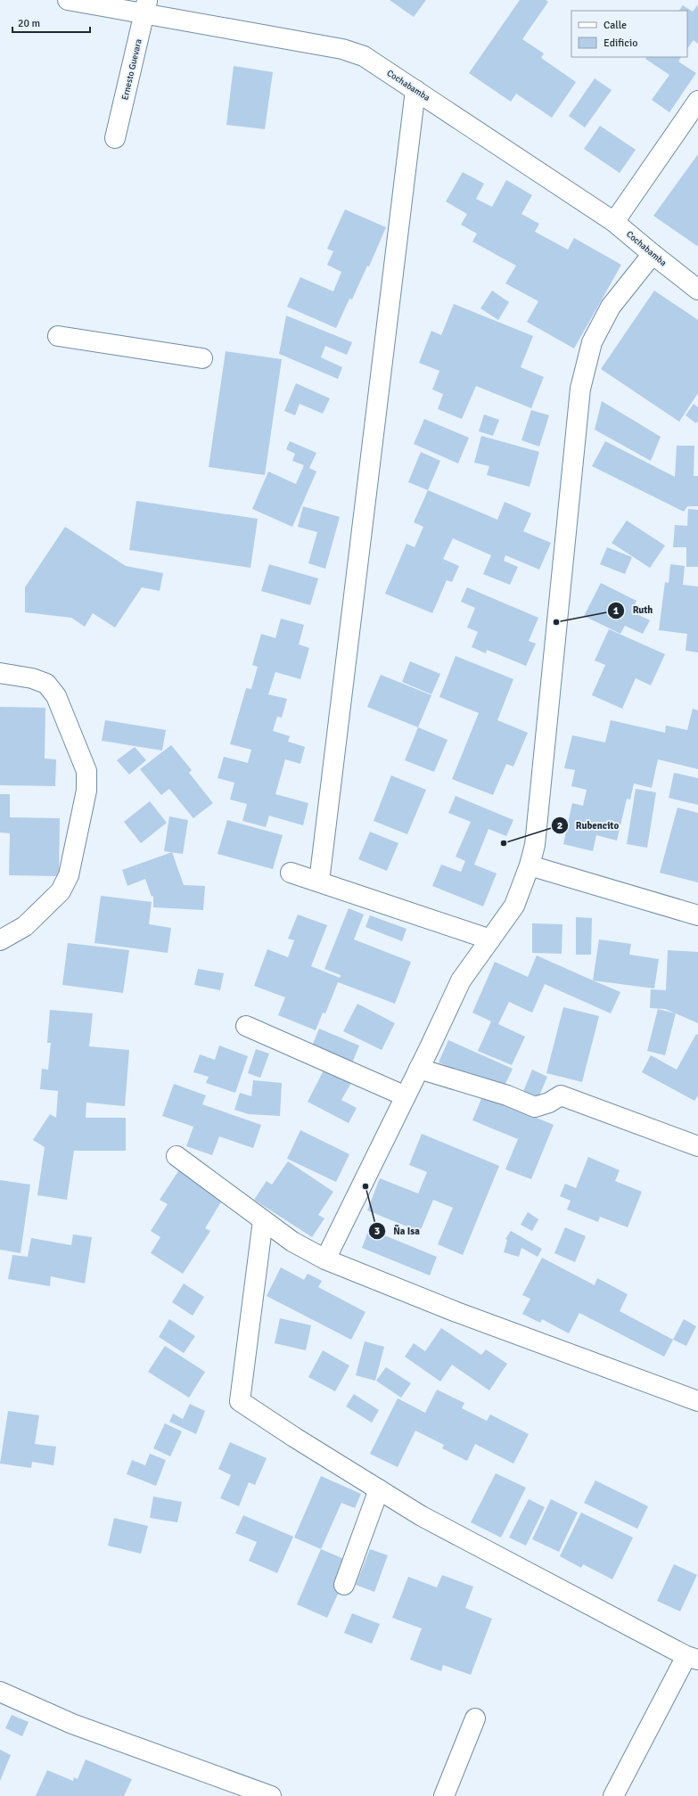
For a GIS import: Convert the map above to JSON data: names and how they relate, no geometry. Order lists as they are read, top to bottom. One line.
{"streets":{"street":["Ernesto Guevara","Cochabamba"]},"crossings":[["Ernesto Guevara","Cochabamba"]],"places":["Ruth","Rubencito","Ña Isa"],"legend":["Calle","Edificio"],"scale_bar":"20 m"}
